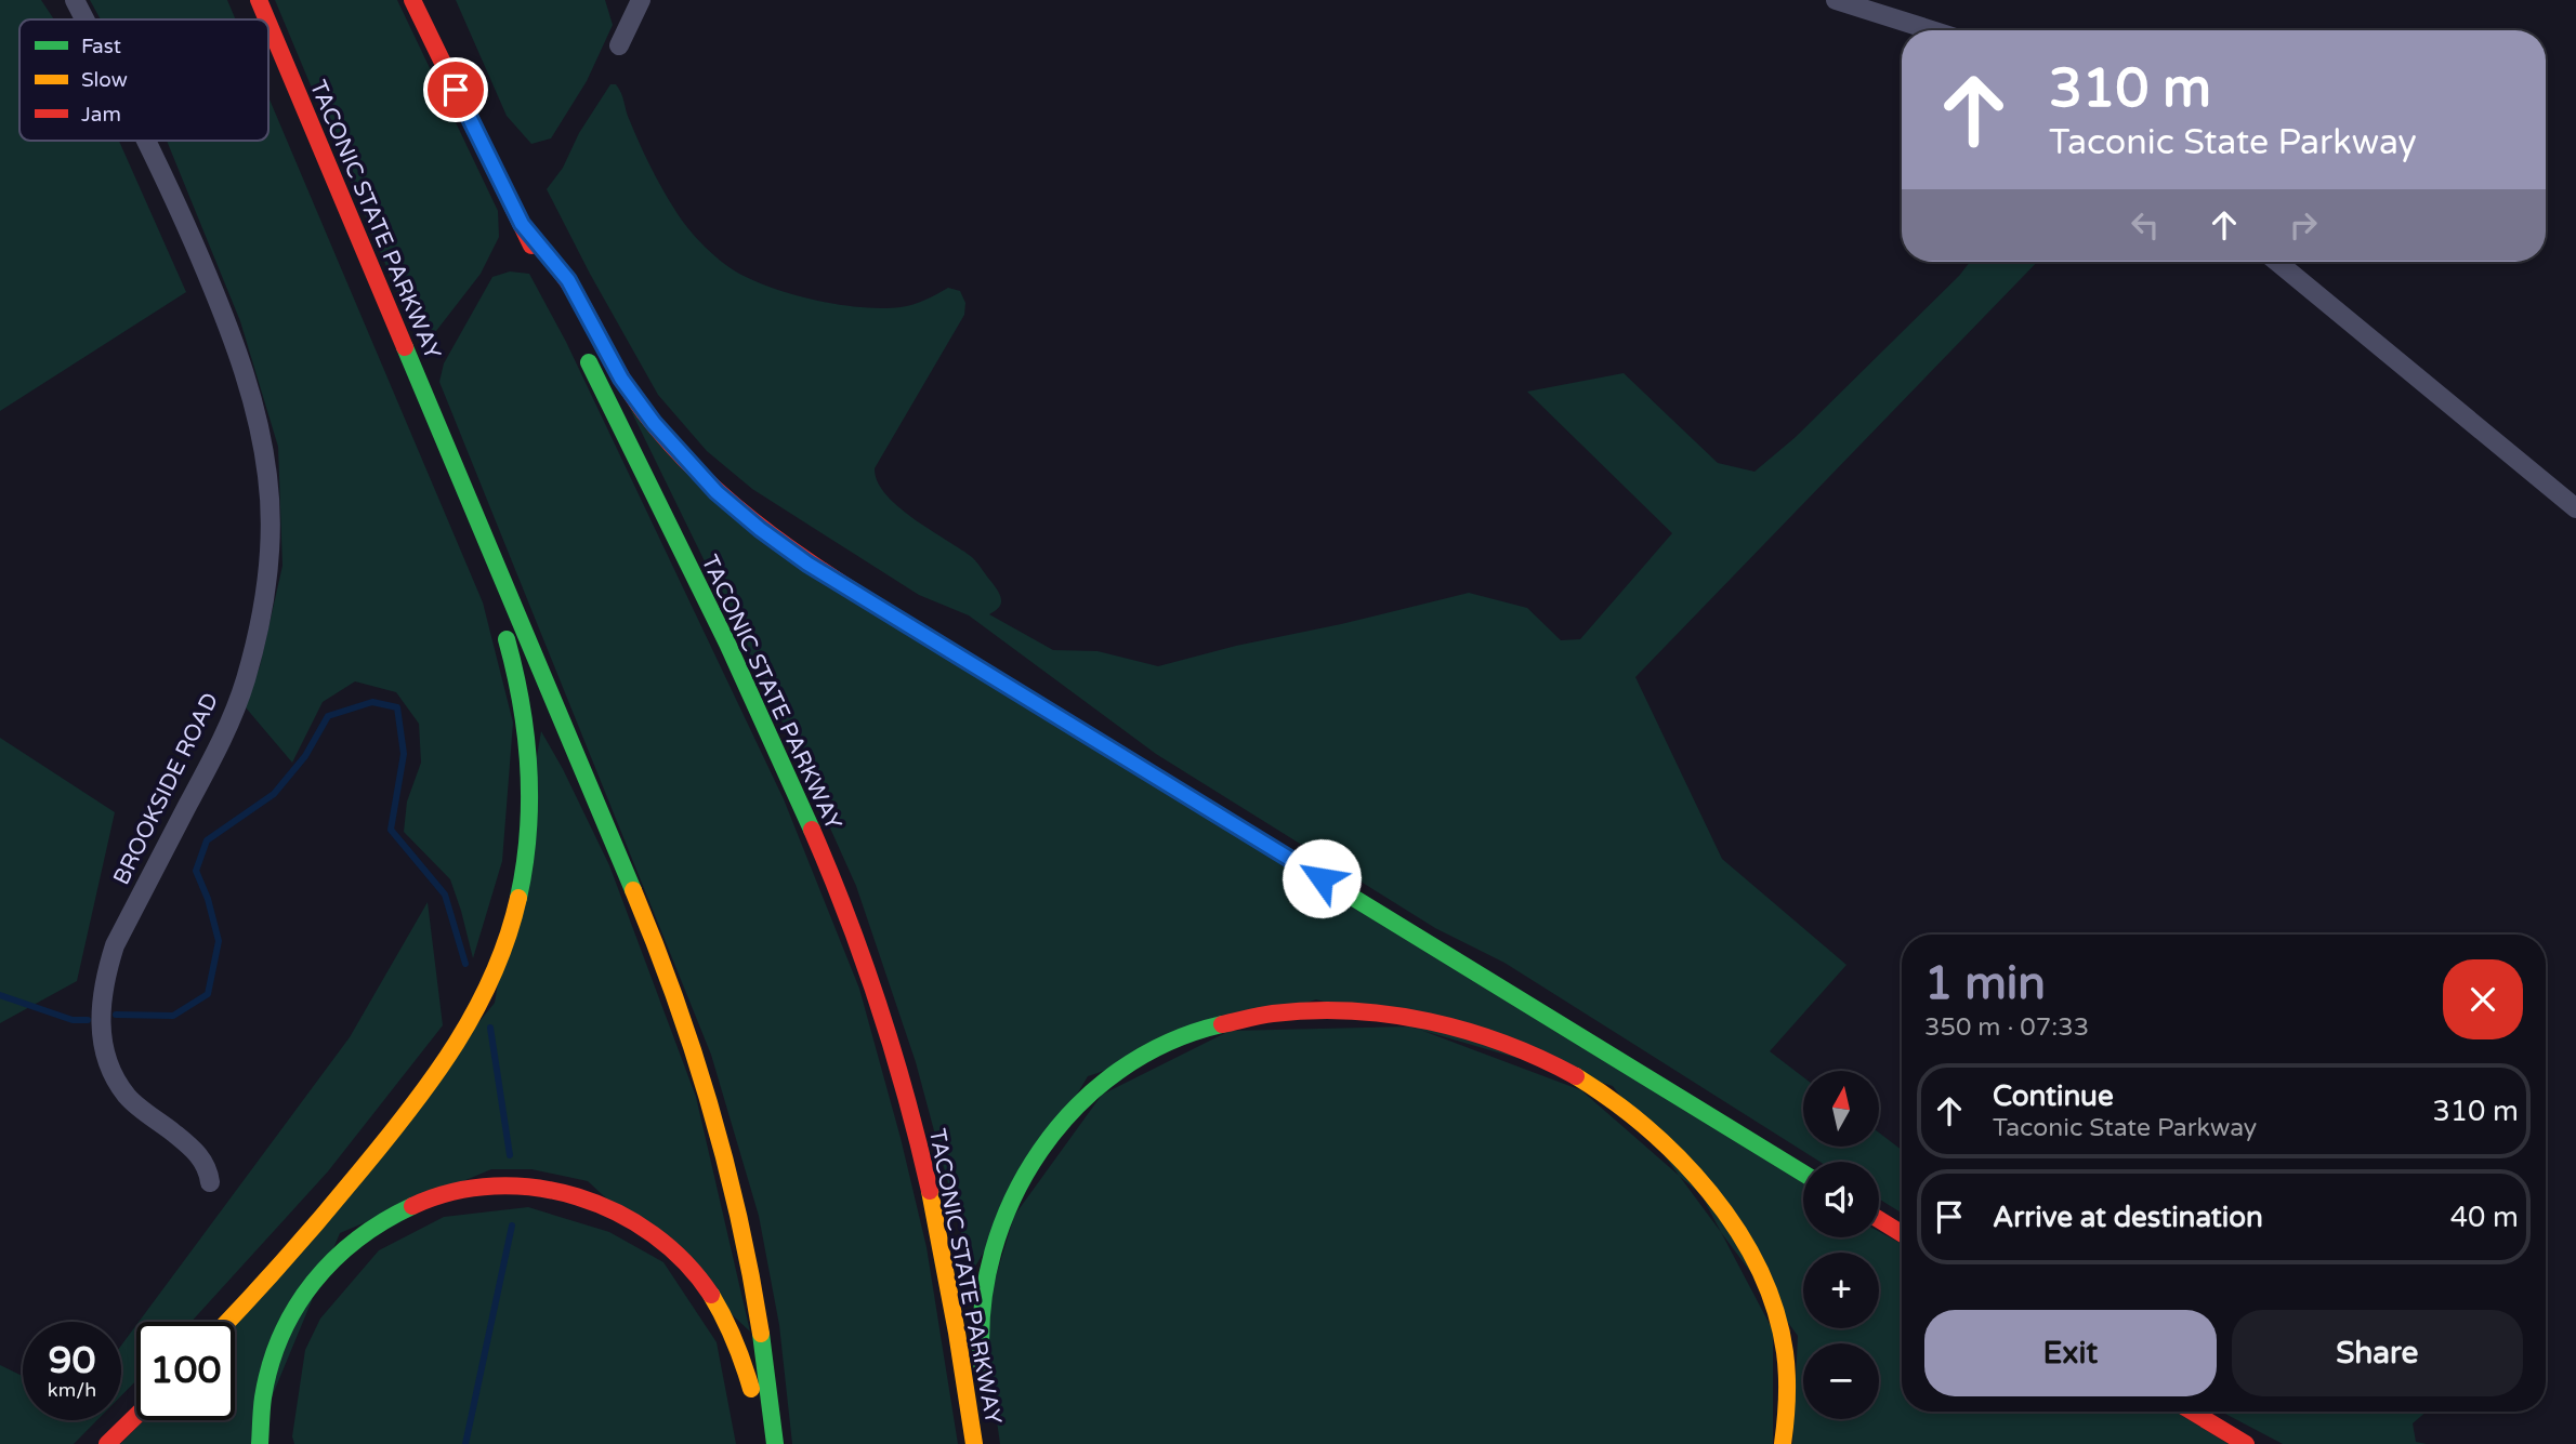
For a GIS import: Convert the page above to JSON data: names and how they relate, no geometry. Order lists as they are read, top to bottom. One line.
{"streets":{"highway":["TACONIC STATE PARKWAY"],"street":["BROOKSIDE ROAD"]},"legend":["Fast","Slow","Jam"],"north":"top","page":{"turn":["310 m","Taconic State Parkway"],"heading":["1 min","350 m · 07:33"],"list":[{"name":"Continue","note":"Taconic State Parkway","value":"310 m"},{"name":"Arrive at destination","value":"40 m"}],"map_buttons":["+","−"],"buttons":["Exit","Share"],"speed":"90 km/h","limit":"100"}}
